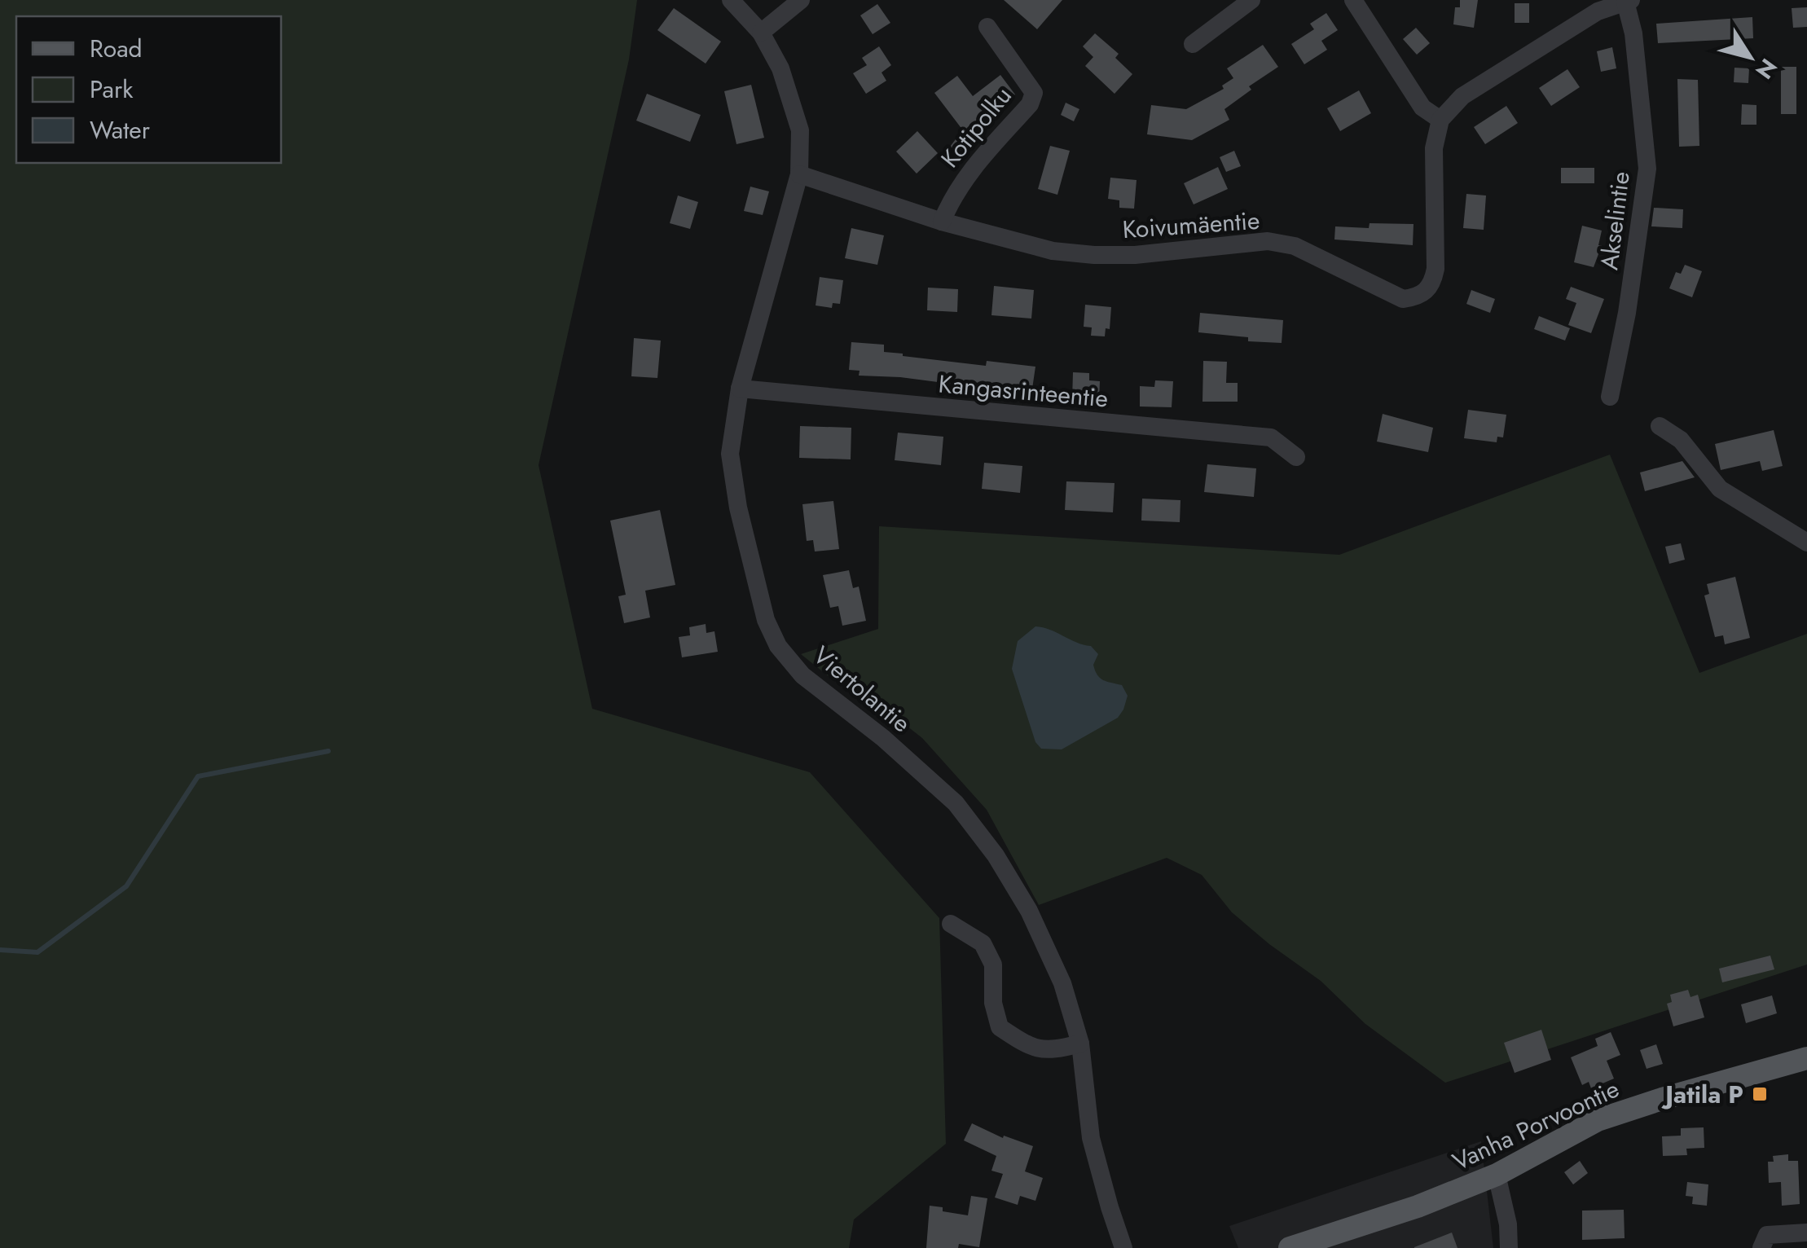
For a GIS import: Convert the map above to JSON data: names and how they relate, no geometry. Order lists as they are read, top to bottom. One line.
{"streets":{"main road":["Vanha Porvoontie"],"street":["Kotipolku","Akselintie","Koivumäentie","Kangasrinteentie","Viertolantie"]},"crossings":[["Kotipolku","Koivumäentie"],["Koivumäentie","Viertolantie"],["Kangasrinteentie","Viertolantie"]],"places":{"transit":["Jatila P"]},"legend":["Road","Park","Water"],"north":"bottom right"}
